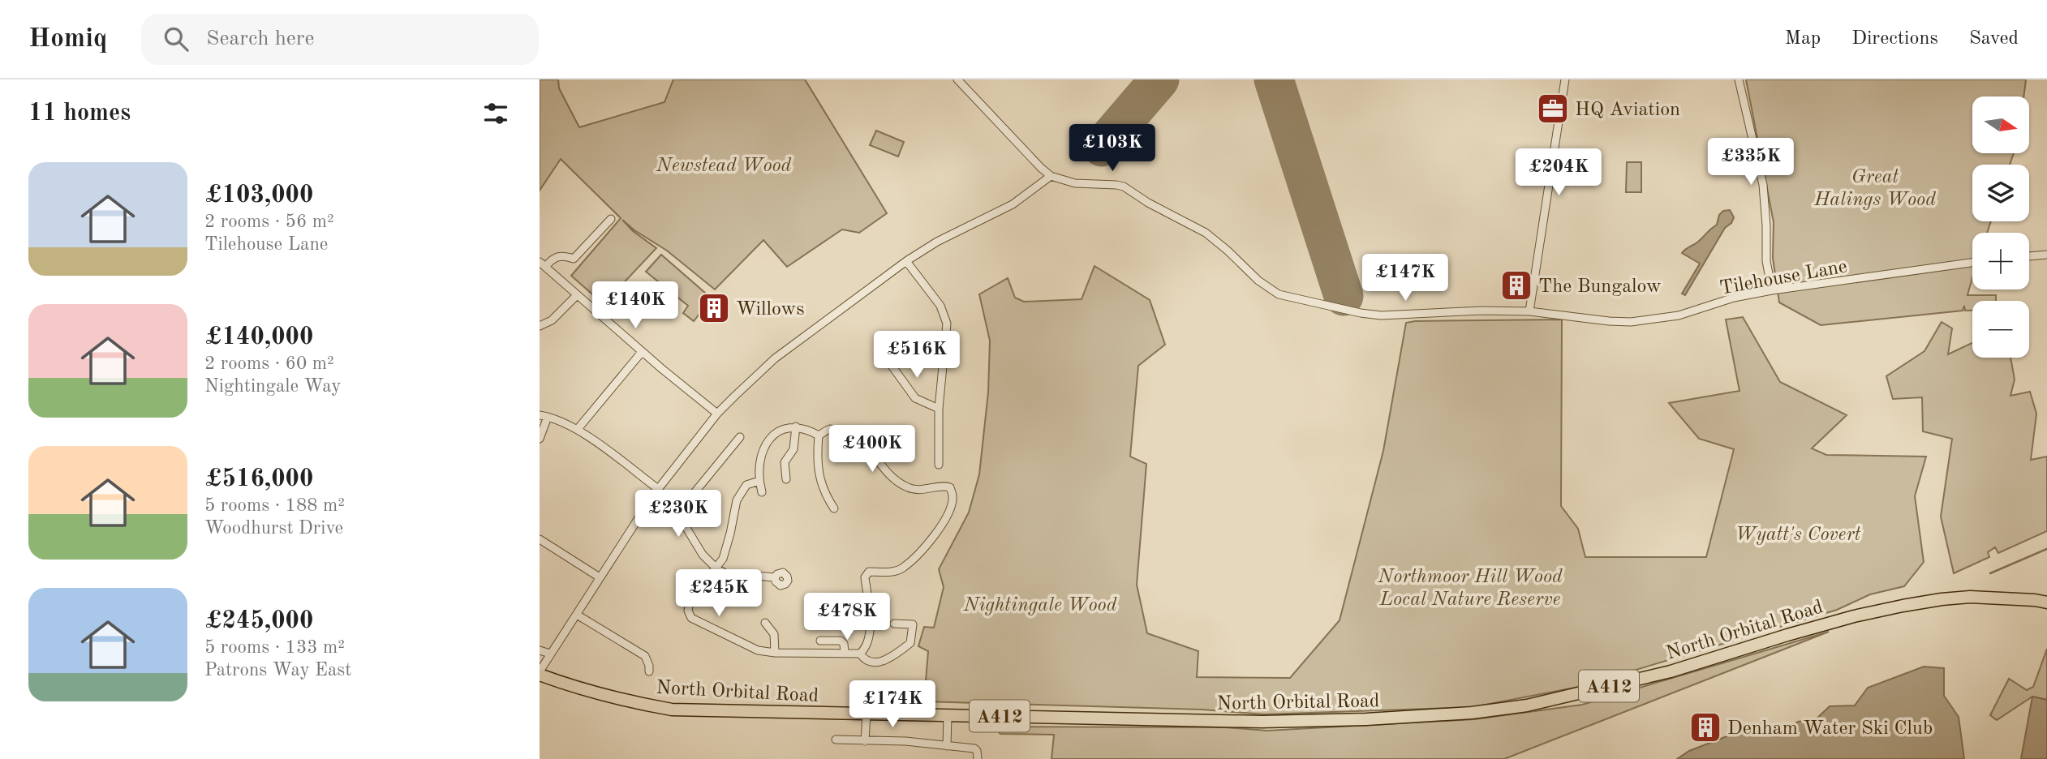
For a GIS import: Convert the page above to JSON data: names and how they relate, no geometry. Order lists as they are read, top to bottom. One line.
{"streets":{"main road":["North Orbital Road","A412"],"street":["Tilehouse Lane"]},"parks":["Newstead Wood","Great Halings Wood","Wyatt's Covert","Northmoor Hill Wood Local Nature Reserve","Nightingale Wood"],"places":{"office":["HQ Aviation"],"building":["The Bungalow","Willows","Denham Water Ski Club"]},"north":"right","page":{"header":"Homiq","search":"Search here","nav":["Map","Directions","Saved"],"heading":"11 homes","map_buttons":["+","−"],"price":["£103K","£335K","£204K","£147K","£140K","£516K","£400K","£230K","£245K","£478K","£174K"],"list":[{"name":"£103,000","note":"2 rooms · 56 m² · Tilehouse Lane"},{"name":"£140,000","note":"2 rooms · 60 m² · Nightingale Way"},{"name":"£516,000","note":"5 rooms · 188 m² · Woodhurst Drive"},{"name":"£245,000","note":"5 rooms · 133 m² · Patrons Way East"}]}}
